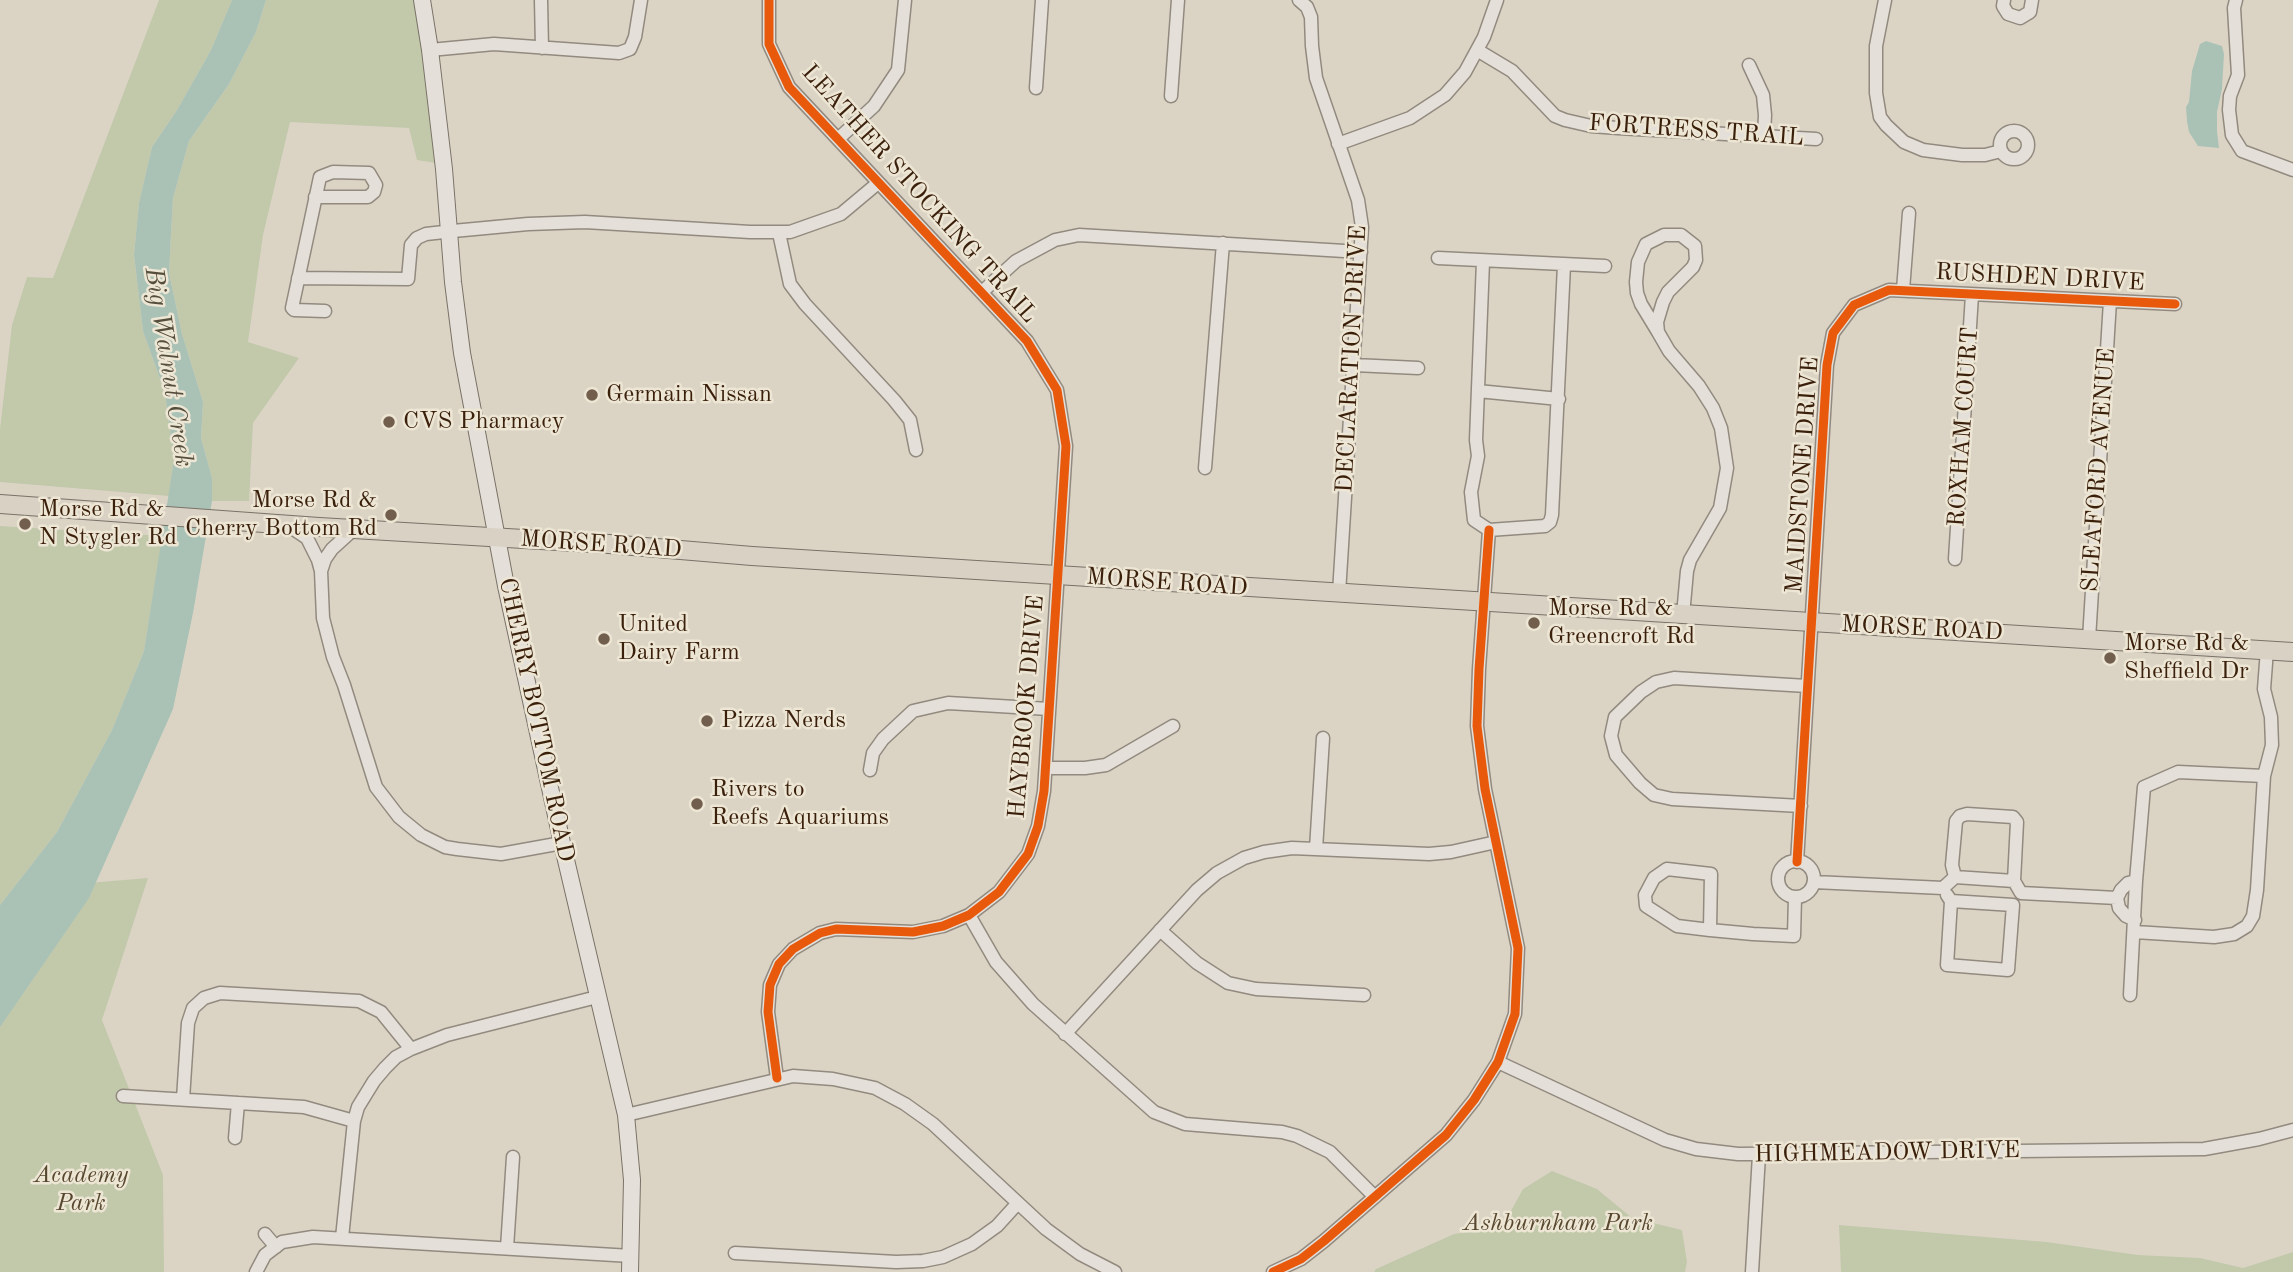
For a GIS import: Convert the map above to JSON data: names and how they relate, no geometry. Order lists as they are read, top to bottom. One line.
{"streets":{"main road":["MORSE ROAD","CHERRY BOTTOM ROAD"],"street":["FORTRESS TRAIL","LEATHER STOCKING TRAIL","RUSHDEN DRIVE","DECLARATION DRIVE","ROXHAM COURT","SLEAFORD AVENUE","MAIDSTONE DRIVE","HAYBROOK DRIVE","HIGHMEADOW DRIVE"]},"crossings":[["LEATHER STOCKING TRAIL","MORSE ROAD"],["LEATHER STOCKING TRAIL","HAYBROOK DRIVE"],["RUSHDEN DRIVE","ROXHAM COURT"],["RUSHDEN DRIVE","SLEAFORD AVENUE"],["RUSHDEN DRIVE","MAIDSTONE DRIVE"],["DECLARATION DRIVE","MORSE ROAD"],["SLEAFORD AVENUE","MORSE ROAD"],["MAIDSTONE DRIVE","MORSE ROAD"],["MORSE ROAD","HAYBROOK DRIVE"],["MORSE ROAD","CHERRY BOTTOM ROAD"]],"water":["Big Walnut Creek"],"parks":["Academy Park","Ashburnham Park"],"places":["Germain Nissan","CVS Pharmacy","Morse Rd & Cherry Bottom Rd","Morse Rd & N Stygler Rd","Morse Rd & Greencroft Rd","United Dairy Farm","Morse Rd & Sheffield Dr","Pizza Nerds","Rivers to Reefs Aquariums"]}
